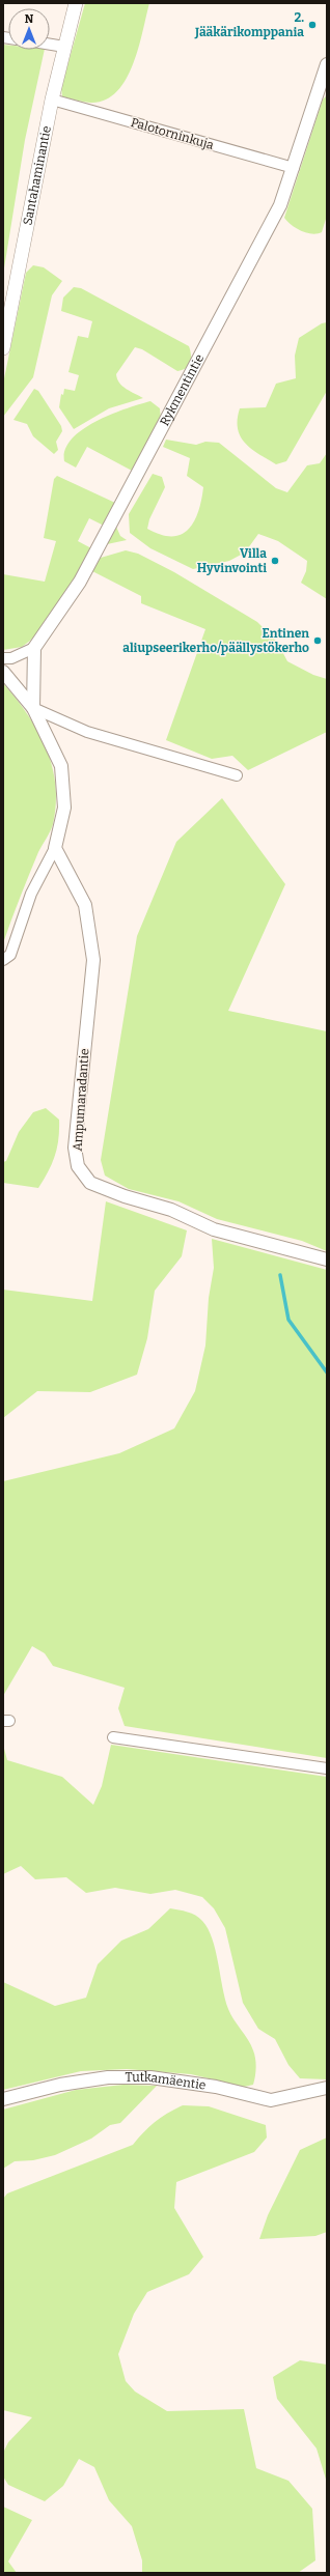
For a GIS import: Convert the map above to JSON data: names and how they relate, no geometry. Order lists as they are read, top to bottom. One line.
{"streets":{"main road":["Santahaminantie"],"street":["Palotorninkuja","Rykmentintie","Ampumaradantie","Tutkamäentie"]},"crossings":[["Palotorninkuja","Santahaminantie"],["Palotorninkuja","Rykmentintie"]],"places":["2. Jääkärikomppania","Villa Hyvinvointi","Entinen aliupseerikerho/päällystökerho"],"north":"top"}
